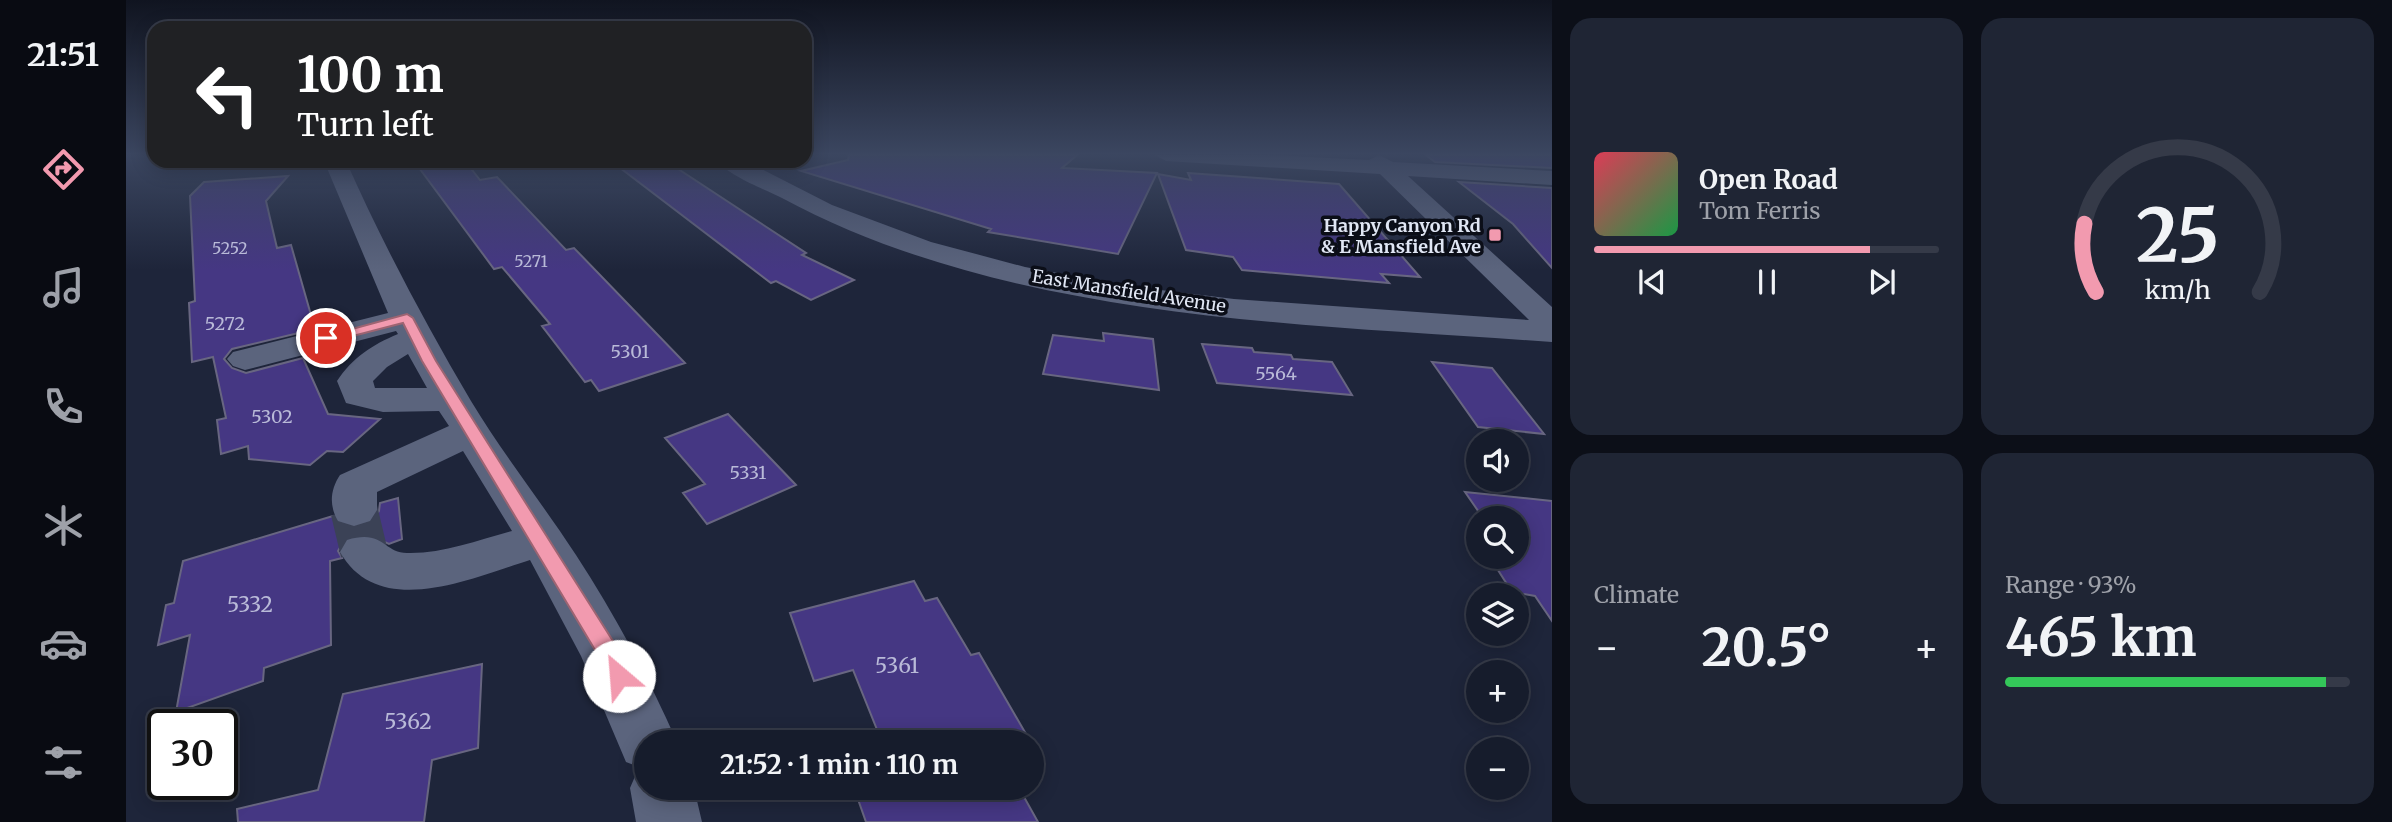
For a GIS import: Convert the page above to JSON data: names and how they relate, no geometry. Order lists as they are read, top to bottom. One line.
{"streets":{"street":["East Mansfield Avenue"]},"places":{"transit":["Happy Canyon Rd & E Mansfield Ave"]},"house_numbers":["5252","5271","5272","5301","5564","5302","5331","5332","5361","5362"],"page":{"tabs":"21:51","turn":["100 m","Turn left"],"song":["Open Road","Tom Ferris"],"map_buttons":["+","−"],"tile":["Climate",["Range · 93%","465 km"]],"heat":["−","20.5°","+"],"limit":"30","trip":"21:52 · 1 min · 110 m","gauge":["25","km/h"]}}
